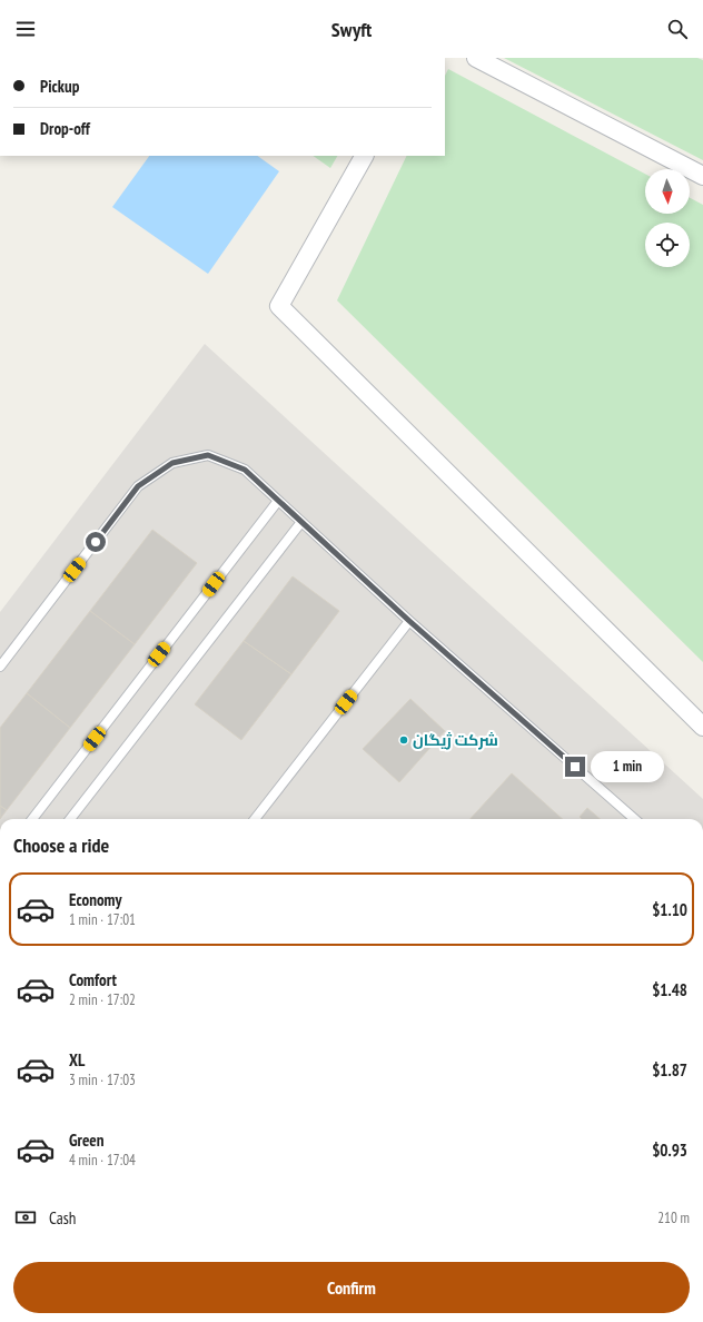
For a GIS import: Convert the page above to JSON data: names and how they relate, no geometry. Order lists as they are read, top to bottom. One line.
{"places":["شرکت ژیگان"],"north":"bottom","page":{"header":"Swyft","banner":["Pickup","Drop-off"],"bubble":"1 min","heading":"Choose a ride","list":[{"name":"Economy","note":"1 min · 17:01","value":"$1.10"},{"name":"Comfort","note":"2 min · 17:02","value":"$1.48"},{"name":"XL","note":"3 min · 17:03","value":"$1.87"},{"name":"Green","note":"4 min · 17:04","value":"$0.93"}],"pay":["Cash","210 m"],"buttons":"Confirm"}}
